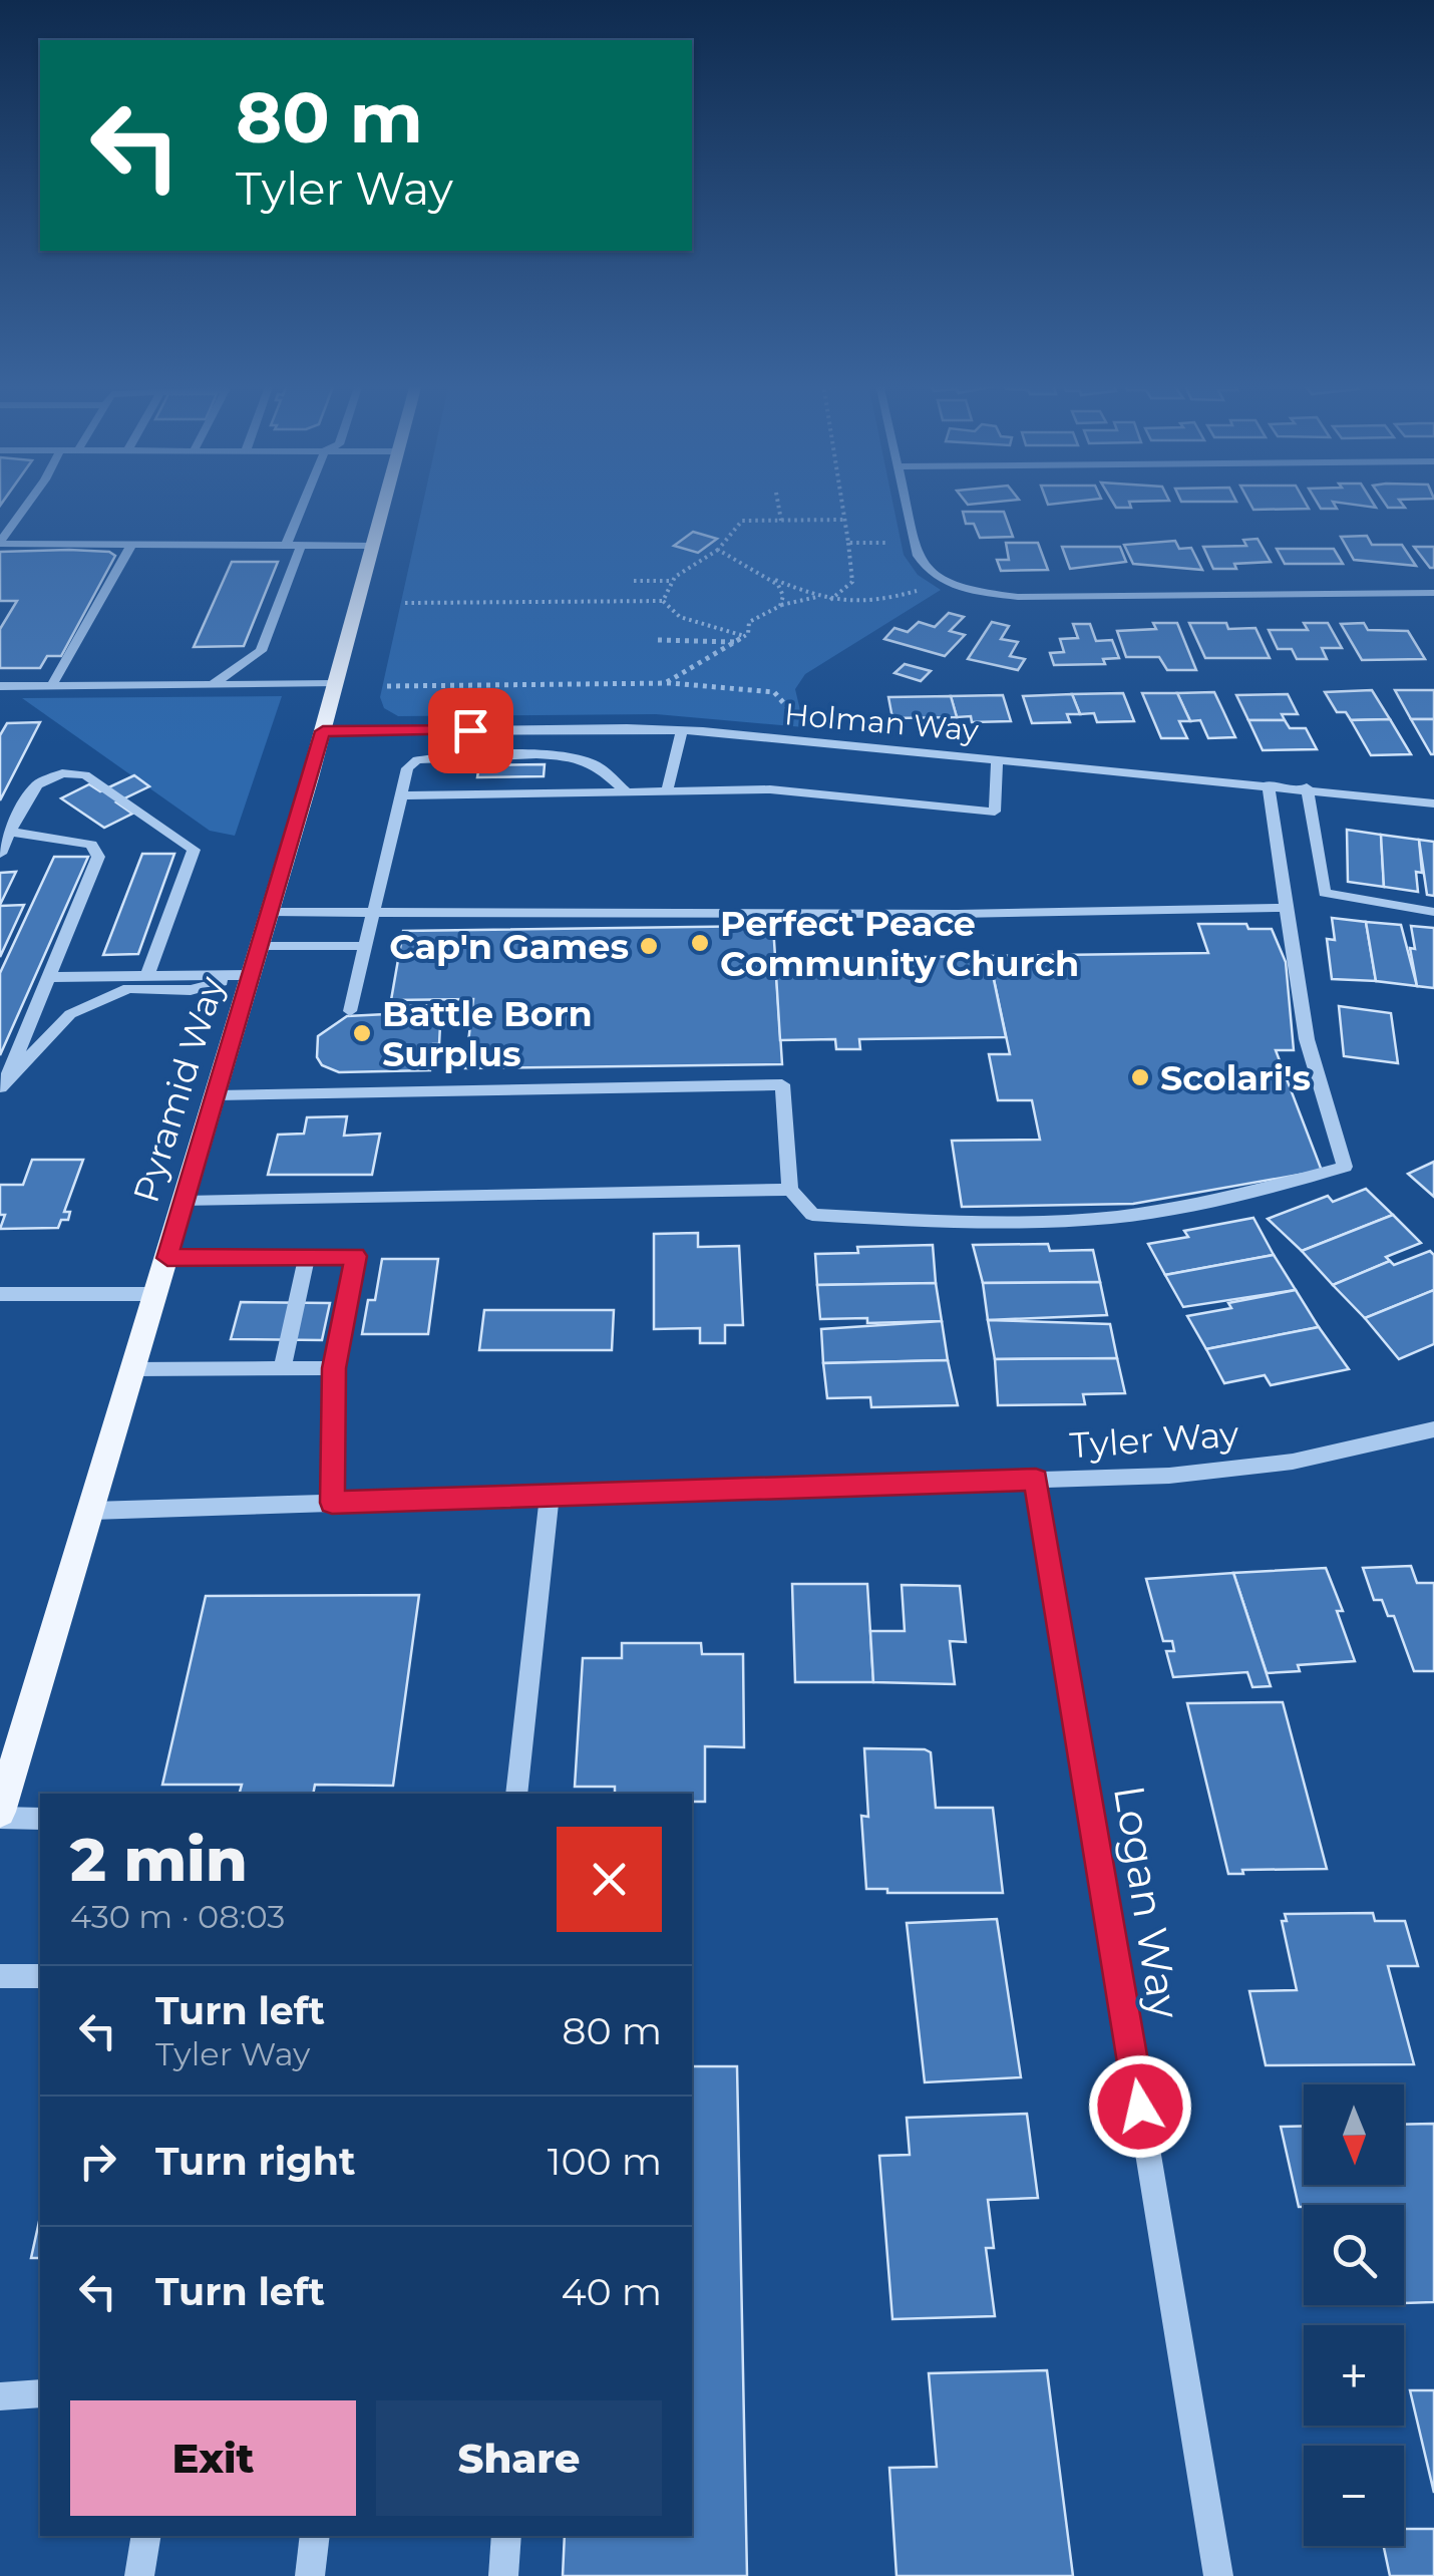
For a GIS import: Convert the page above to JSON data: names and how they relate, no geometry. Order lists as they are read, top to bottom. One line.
{"streets":{"main road":["Pyramid Way"],"street":["Holman Way","Tyler Way","Logan Way"]},"crossings":[["Holman Way","Pyramid Way"],["Pyramid Way","Tyler Way"],["Tyler Way","Logan Way"]],"places":["Perfect Peace Community Church","Cap'n Games","Battle Born Surplus","Scolari's"],"north":"bottom","page":{"turn":["80 m","Tyler Way"],"heading":["2 min","430 m · 08:03"],"list":[{"name":"Turn left","note":"Tyler Way","value":"80 m"},{"name":"Turn right","value":"100 m"},{"name":"Turn left","value":"40 m"}],"map_buttons":["+","−"],"buttons":["Exit","Share"]}}
